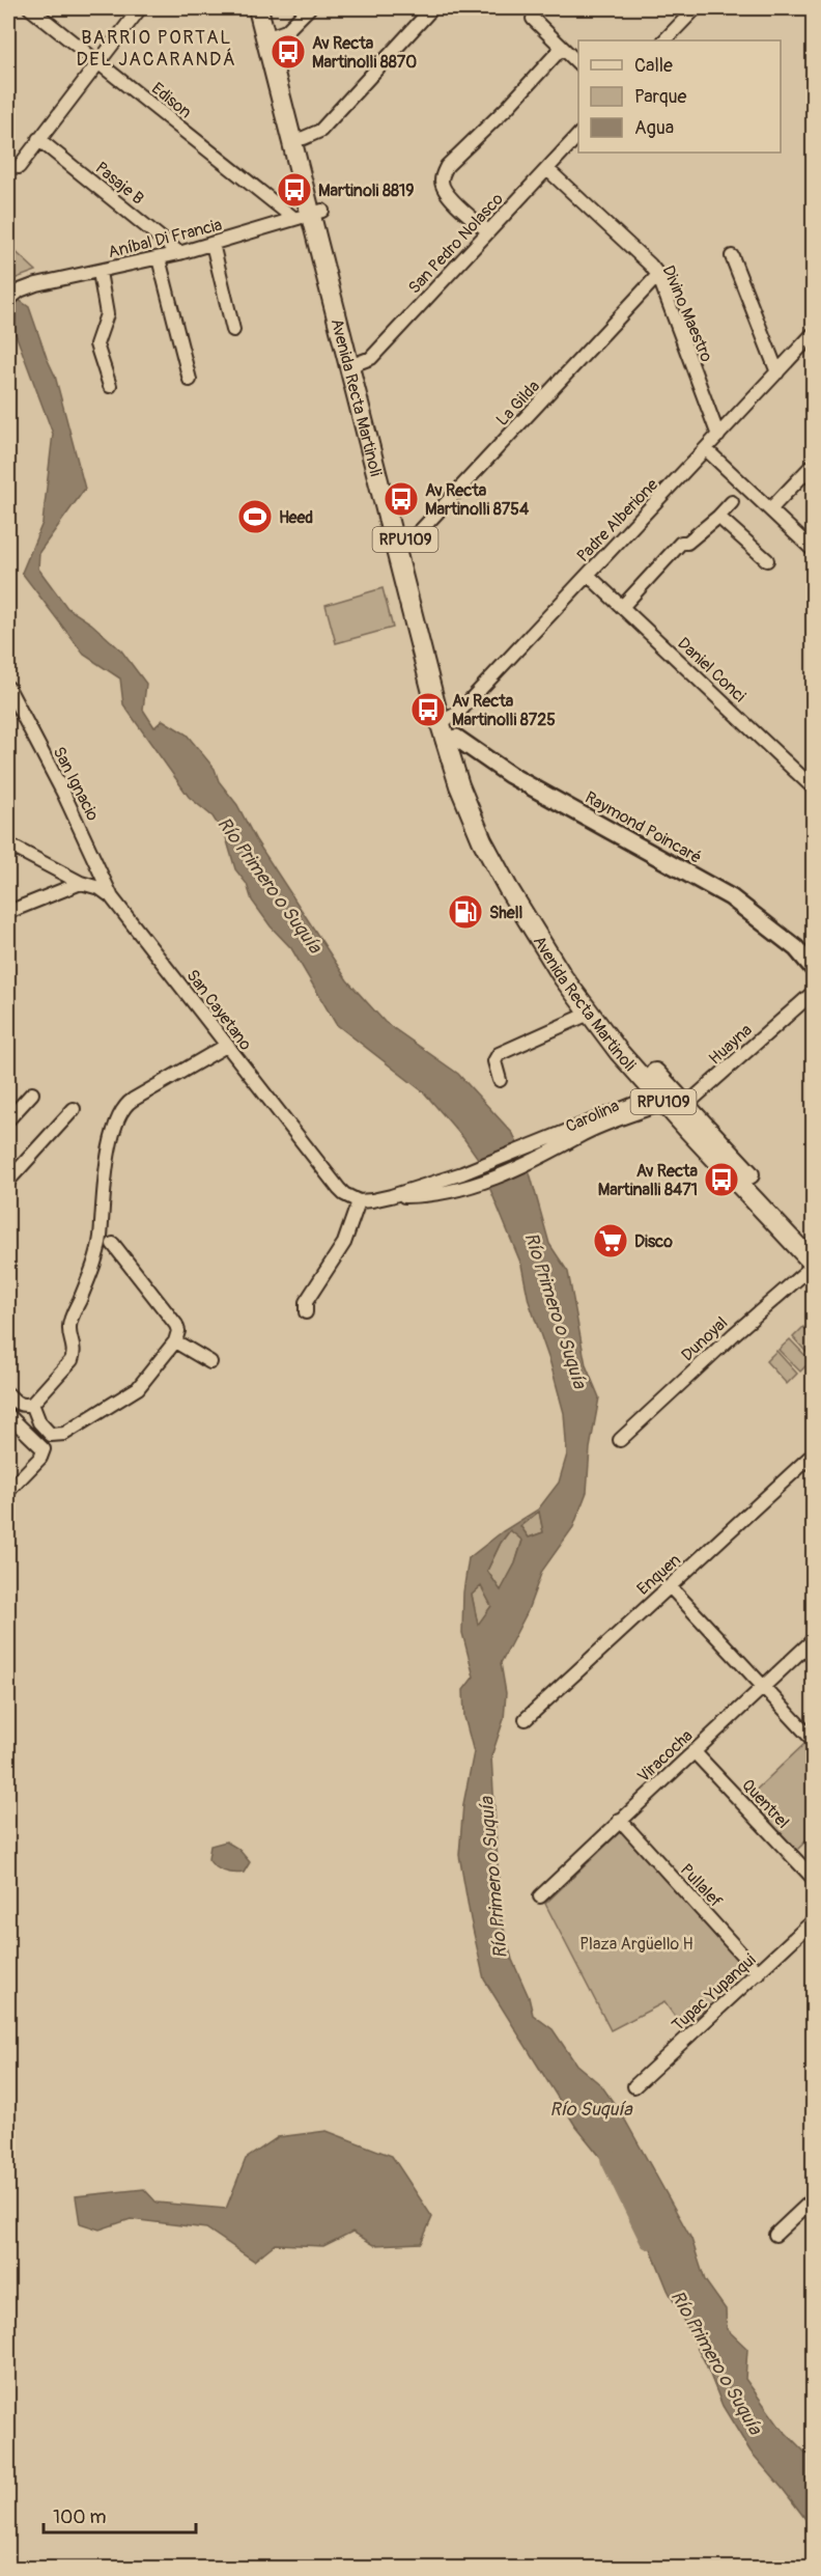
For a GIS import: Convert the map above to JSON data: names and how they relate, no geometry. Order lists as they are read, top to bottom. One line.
{"streets":{"main road":["Avenida Recta Martinoli","RPU109"],"street":["Edison","Pasaje B","Aníbal Di Francia","San Pedro Nolasco","Divino Maestro","La Gilda","Padre Alberione","Daniel Conci","San Ignacio","Raymond Poincaré","San Cayetano","Huayna","Carolina","Dunoyal","Enquen","Viracocha","Quentrel","Pullalef","Tupac Yupanqui"]},"crossings":[["Edison","Aníbal Di Francia"],["Edison","Avenida Recta Martinoli"],["Pasaje B","Aníbal Di Francia"],["Aníbal Di Francia","Avenida Recta Martinoli"],["San Pedro Nolasco","Divino Maestro"],["San Pedro Nolasco","Avenida Recta Martinoli"],["Divino Maestro","La Gilda"],["Divino Maestro","Padre Alberione"],["Avenida Recta Martinoli","La Gilda"],["Avenida Recta Martinoli","Padre Alberione"],["Avenida Recta Martinoli","Raymond Poincaré"],["Avenida Recta Martinoli","Huayna"],["Avenida Recta Martinoli","Carolina"],["Avenida Recta Martinoli","Dunoyal"],["Padre Alberione","Daniel Conci"],["San Ignacio","San Cayetano"],["Huayna","Carolina"],["Viracocha","Quentrel"],["Viracocha","Pullalef"],["Pullalef","Tupac Yupanqui"]],"districts":["BARRIO PORTAL DEL JACARANDÁ"],"water":["Río Primero o Suquía","Río Suquía"],"parks":["Plaza Argüello H"],"places":{"bus stop":["Av Recta Martinolli 8870","Martinoli 8819","Av Recta Martinolli 8754","Av Recta Martinolli 8725","Av Recta Martinalli 8471"],"sports":["Heed"],"fuel station":["Shell"],"supermarket":["Disco"]},"legend":["Calle","Parque","Agua"],"scale_bar":"100 m"}
